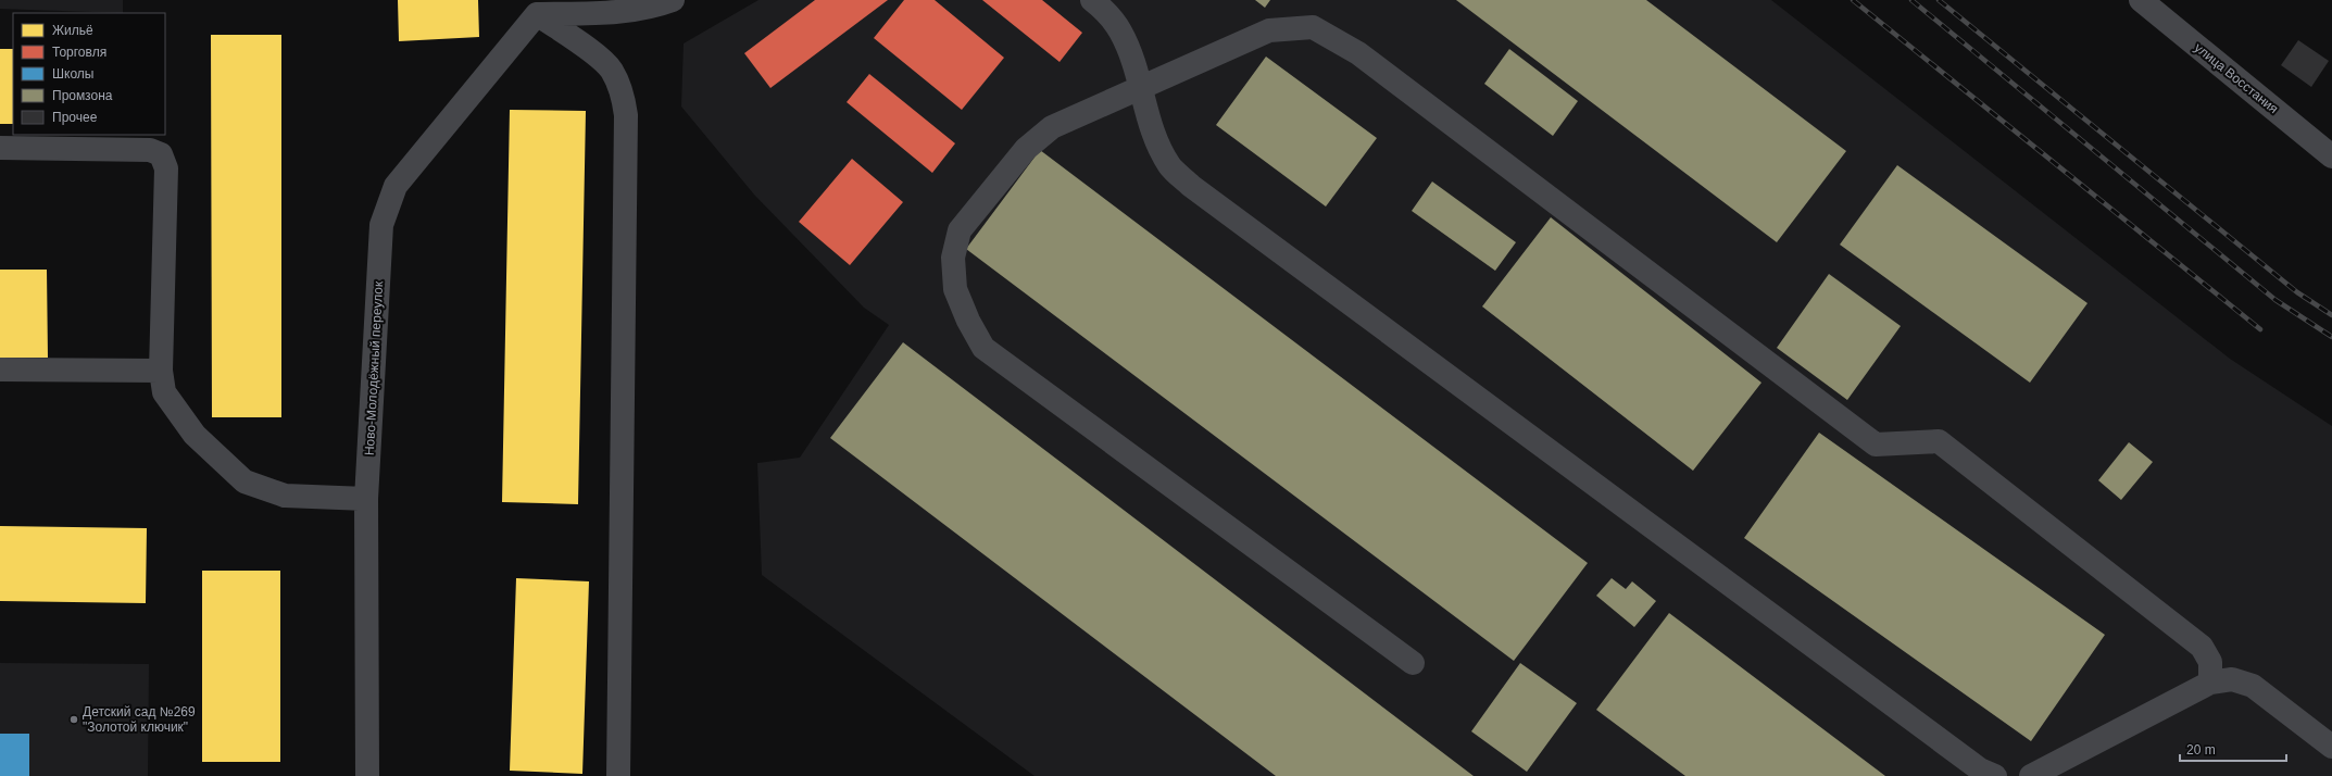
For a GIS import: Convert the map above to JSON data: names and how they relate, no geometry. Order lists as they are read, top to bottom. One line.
{"streets":{"street":["улица Восстания","Ново-Молодёжный переулок"]},"places":["Детский сад №269 \"Золотой ключик\""],"legend":["Жильё","Торговля","Школы","Промзона","Прочее"],"scale_bar":"20 m"}
